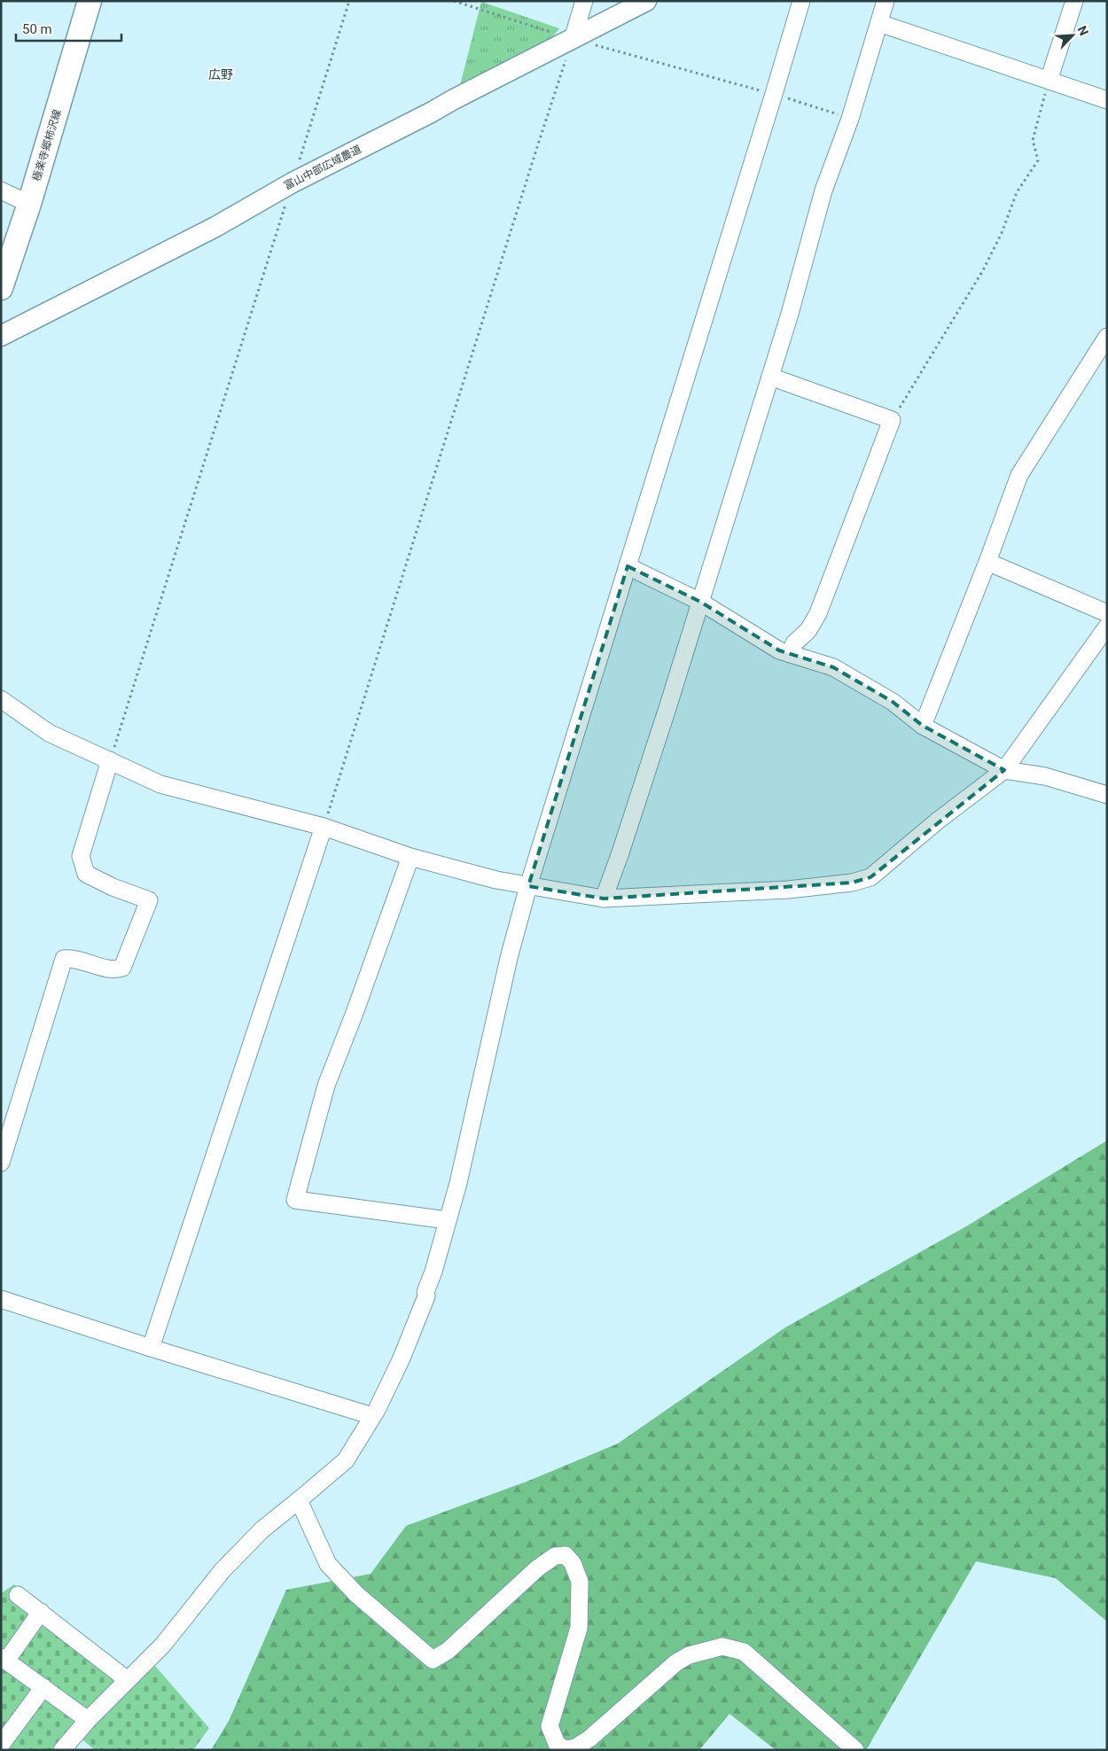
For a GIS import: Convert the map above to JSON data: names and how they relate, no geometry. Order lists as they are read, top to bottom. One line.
{"streets":{"main road":["極楽寺郷柿沢線"],"street":["富山中部広域農道"]},"districts":["広野"],"scale_bar":"50 m","north":"top right"}
